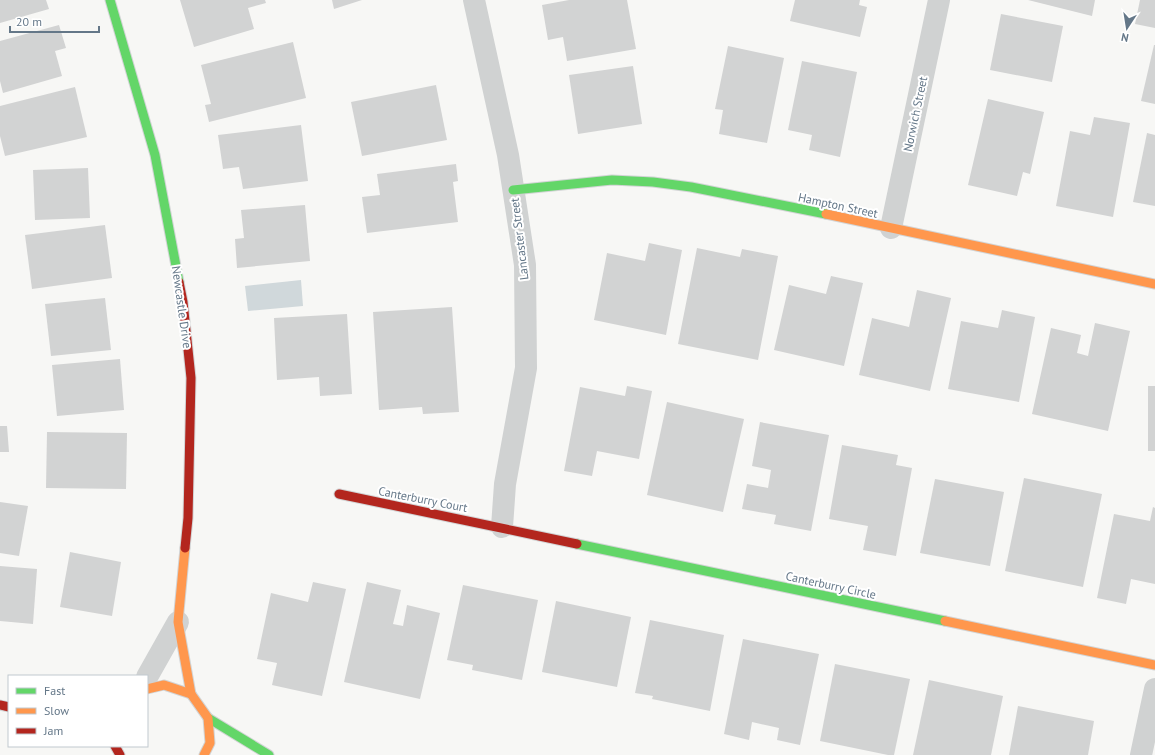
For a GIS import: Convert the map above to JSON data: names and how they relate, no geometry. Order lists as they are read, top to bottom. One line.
{"streets":{"street":["Norwich Street","Hampton Street","Lancaster Street","Newcastle Drive","Canterburry Court","Canterburry Circle"]},"crossings":[["Norwich Street","Hampton Street"],["Hampton Street","Lancaster Street"],["Lancaster Street","Canterburry Court"],["Lancaster Street","Canterburry Circle"],["Canterburry Court","Canterburry Circle"]],"legend":["Fast","Slow","Jam"],"scale_bar":"20 m","north":"bottom"}
